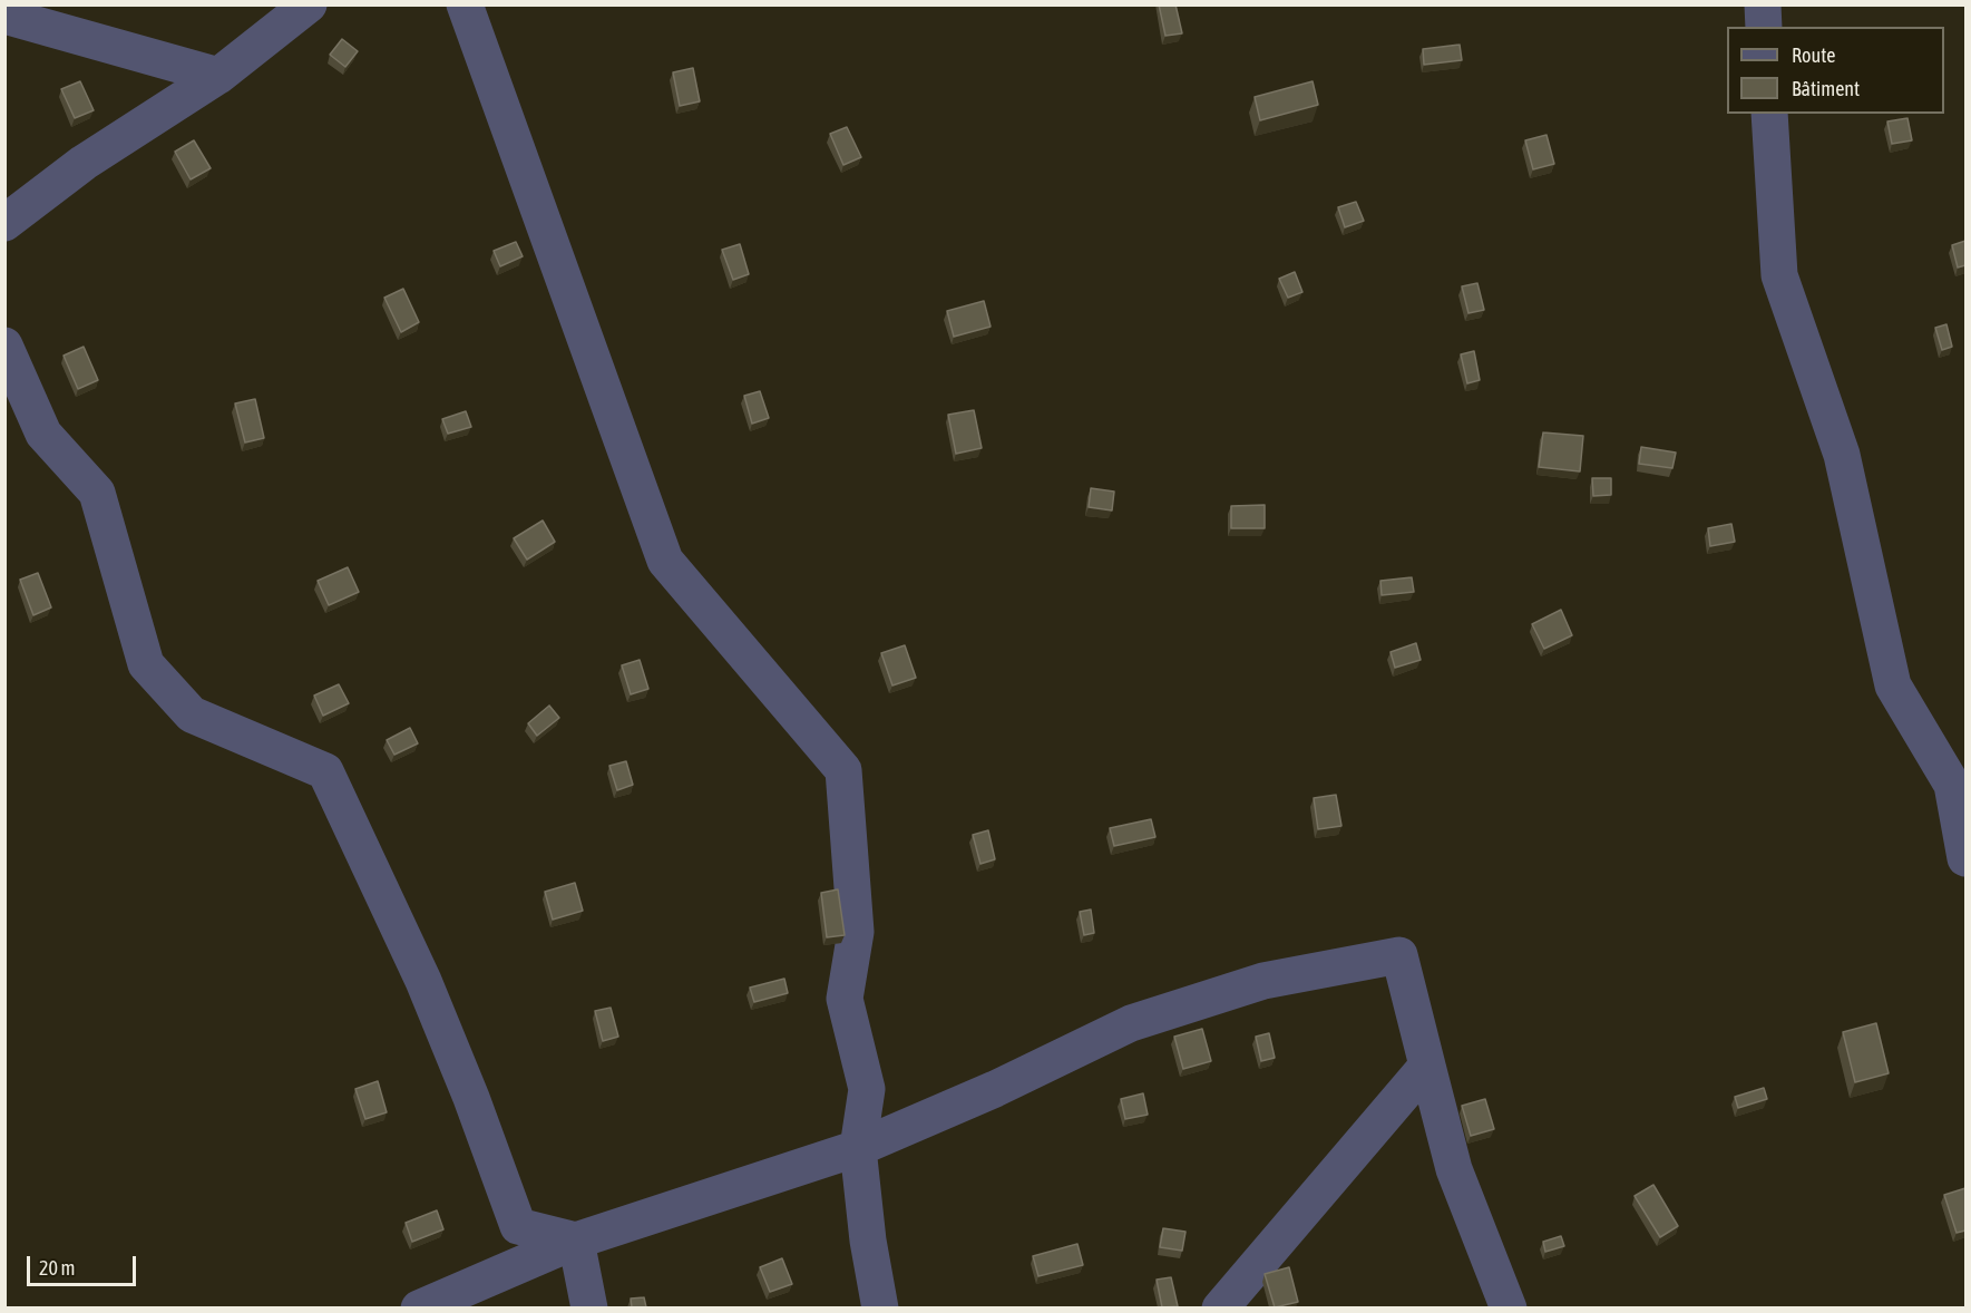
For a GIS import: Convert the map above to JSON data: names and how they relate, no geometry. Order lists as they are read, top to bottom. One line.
{"legend":["Route","Bâtiment"],"scale_bar":"20 m"}
